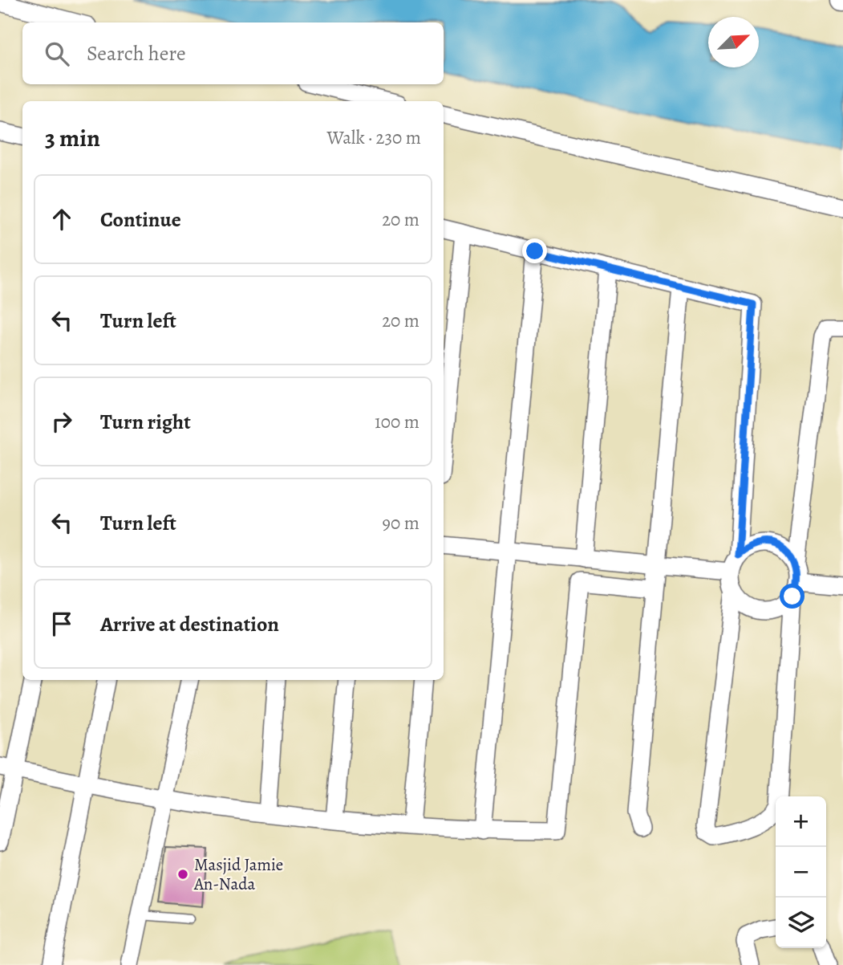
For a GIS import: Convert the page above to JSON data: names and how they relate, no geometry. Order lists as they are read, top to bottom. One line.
{"places":["Masjid Jamie An-Nada"],"north":"top right","page":{"search":"Search here","heading":["3 min","Walk · 230 m"],"list":[["Continue","20 m"],["Turn left","20 m"],["Turn right","100 m"],["Turn left","90 m"],"Arrive at destination"],"map_buttons":["+","−"]}}
